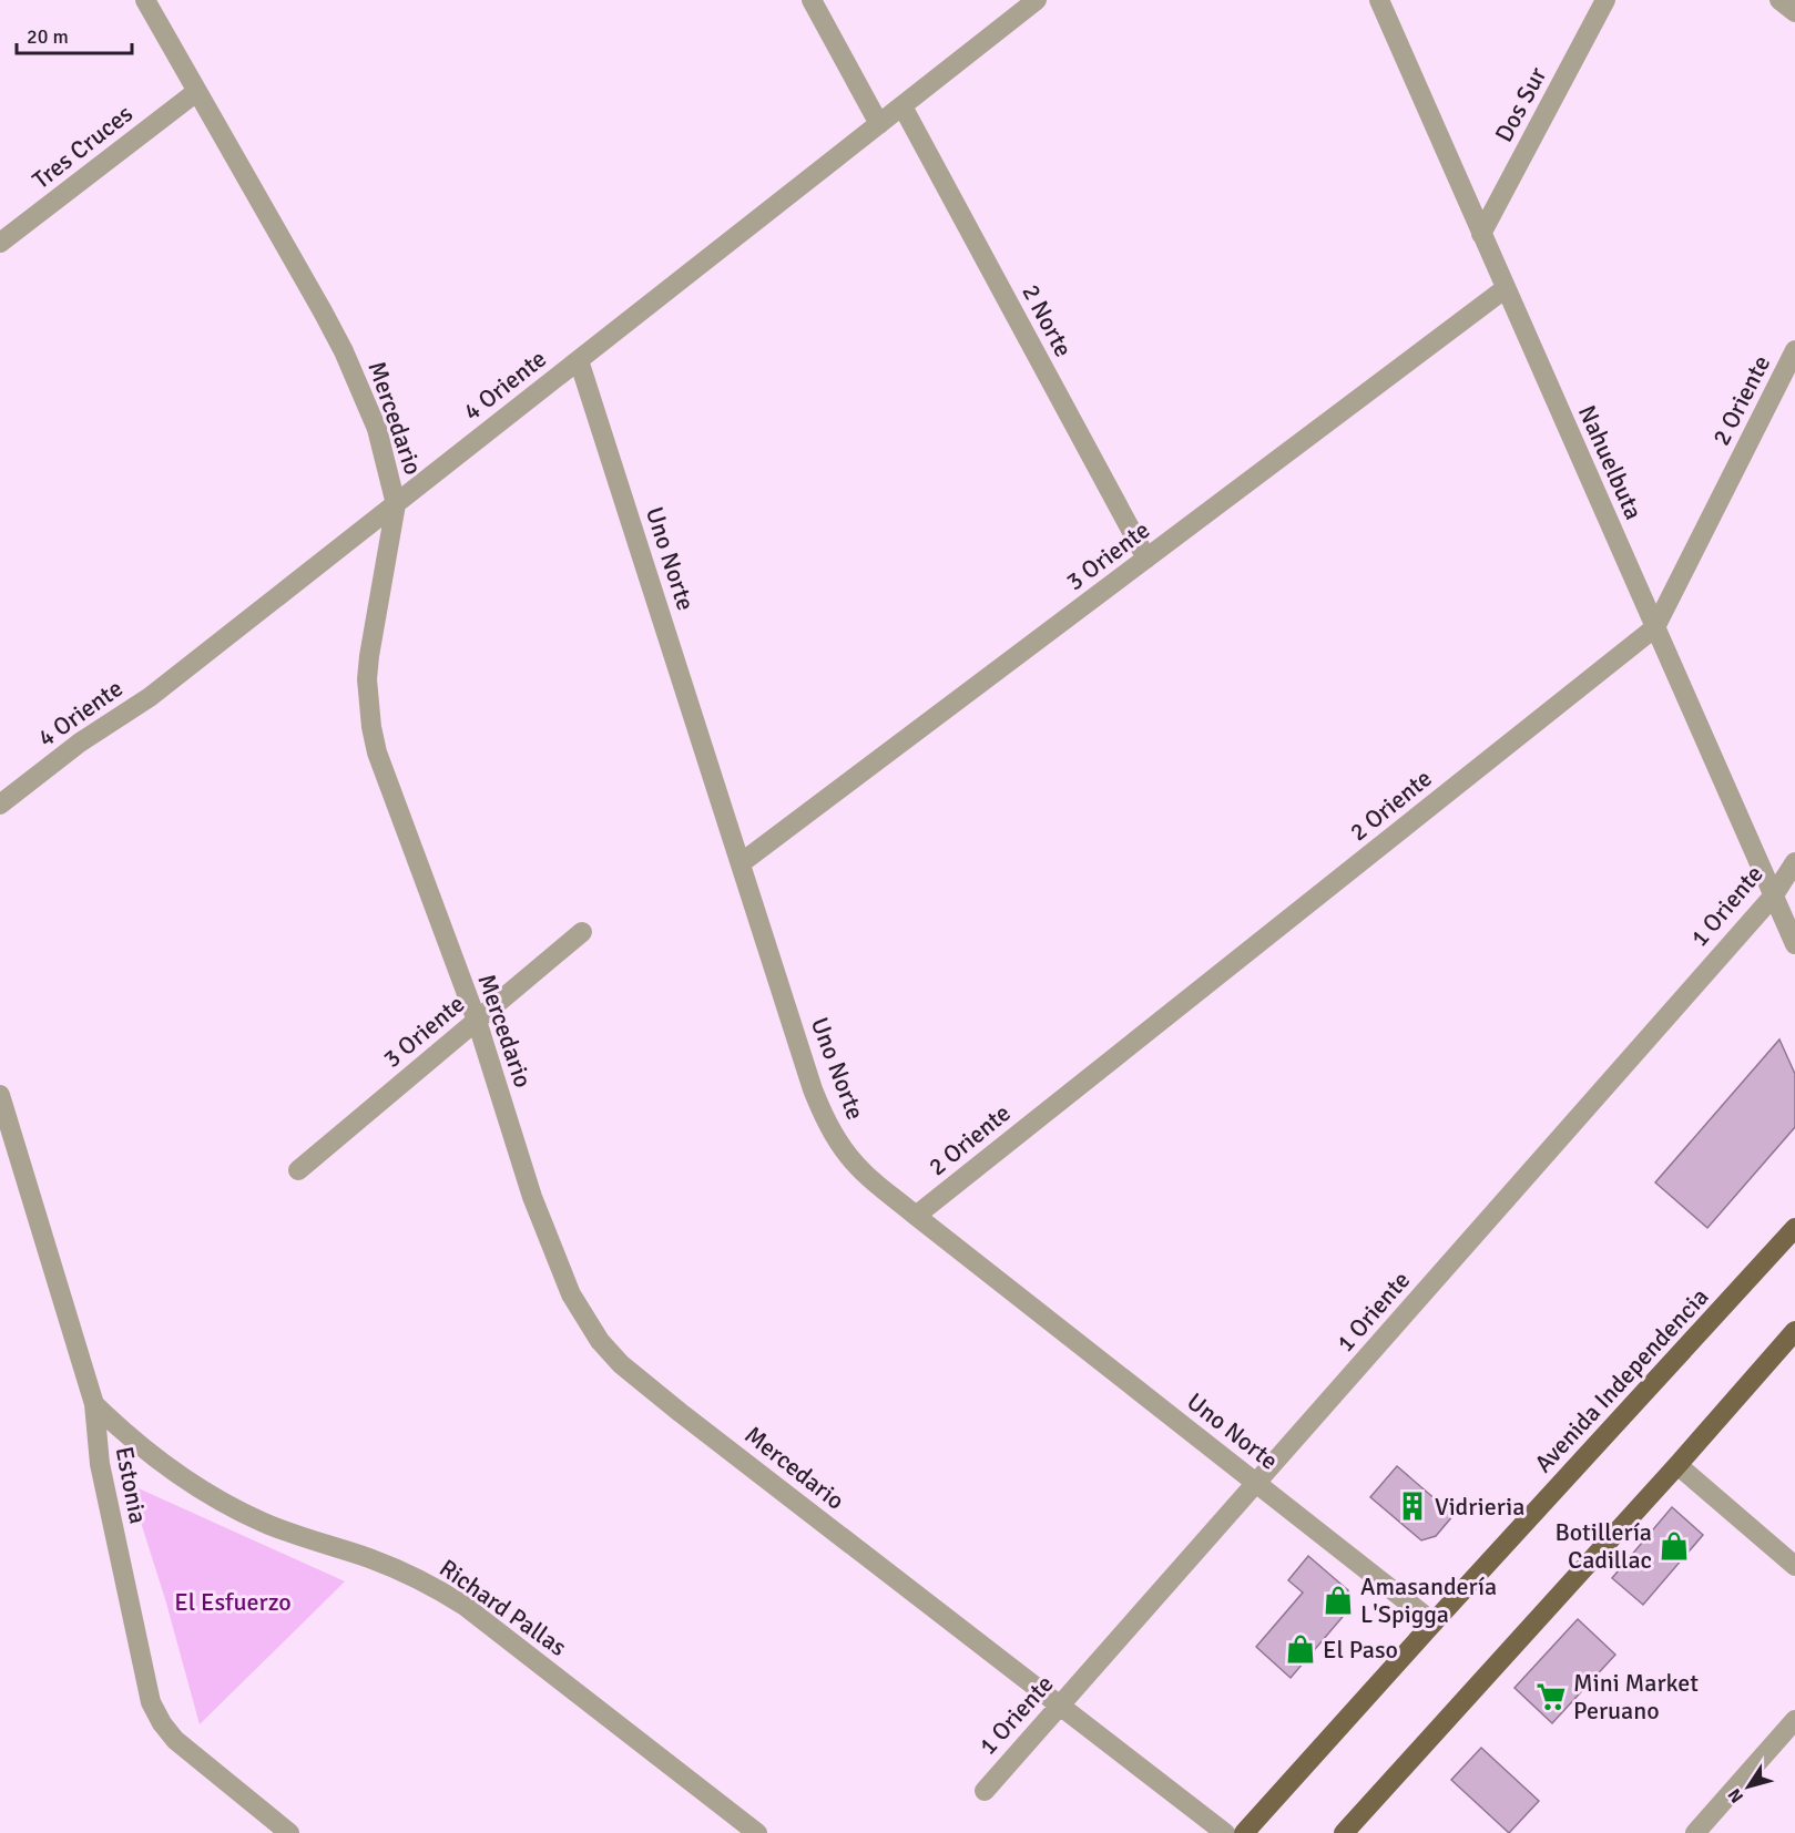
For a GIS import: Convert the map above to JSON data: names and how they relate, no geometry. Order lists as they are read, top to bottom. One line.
{"streets":{"main road":["Avenida Independencia"],"street":["Dos Sur","Tres Cruces","2 Norte","4 Oriente","2 Oriente","Mercedario","Nahuelbuta","3 Oriente","Uno Norte","1 Oriente","Estonia","Richard Pallas"]},"crossings":[["Dos Sur","Nahuelbuta"],["Tres Cruces","Mercedario"],["2 Norte","4 Oriente"],["2 Norte","3 Oriente"],["4 Oriente","Mercedario"],["4 Oriente","Uno Norte"],["2 Oriente","Nahuelbuta"],["2 Oriente","Uno Norte"],["Mercedario","3 Oriente"],["Mercedario","1 Oriente"],["Nahuelbuta","3 Oriente"],["Nahuelbuta","1 Oriente"],["3 Oriente","Uno Norte"],["Uno Norte","1 Oriente"],["Uno Norte","Avenida Independencia"],["Estonia","Richard Pallas"]],"parks":["El Esfuerzo"],"places":{"building":["Vidrieria"],"shop":["Botillería Cadillac","Amasandería L'Spigga","El Paso"],"supermarket":["Mini Market Peruano"]},"scale_bar":"20 m","north":"bottom left"}
